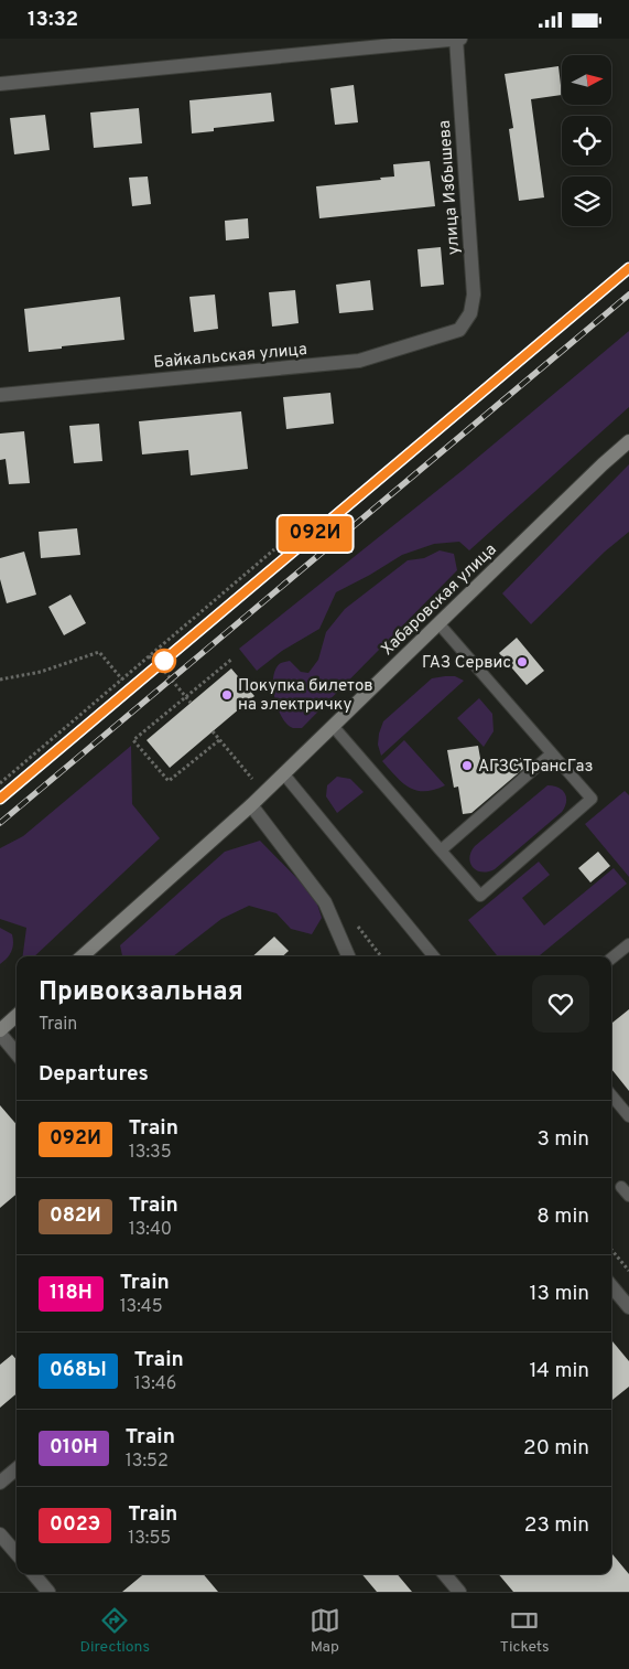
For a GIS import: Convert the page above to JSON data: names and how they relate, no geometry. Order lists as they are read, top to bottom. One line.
{"streets":{"main road":["Хабаровская улица"],"street":["улица Избышева","Байкальская улица"]},"crossings":[["улица Избышева","Байкальская улица"]],"places":["ГАЗ Сервис","Покупка билетов на электричку","АГЗС ТрансГаз"],"north":"right","page":{"status":"13:32","on_map":"092И","heading":[["Привокзальная","Train"],"Departures"],"list":[{"mark":"092И","name":"Train","note":"13:35","value":"3 min"},{"mark":"082И","name":"Train","note":"13:40","value":"8 min"},{"mark":"118Н","name":"Train","note":"13:45","value":"13 min"},{"mark":"068Ы","name":"Train","note":"13:46","value":"14 min"},{"mark":"010Н","name":"Train","note":"13:52","value":"20 min"},{"mark":"002Э","name":"Train","note":"13:55","value":"23 min"}],"tabs":["Directions","Map","Tickets"]}}
